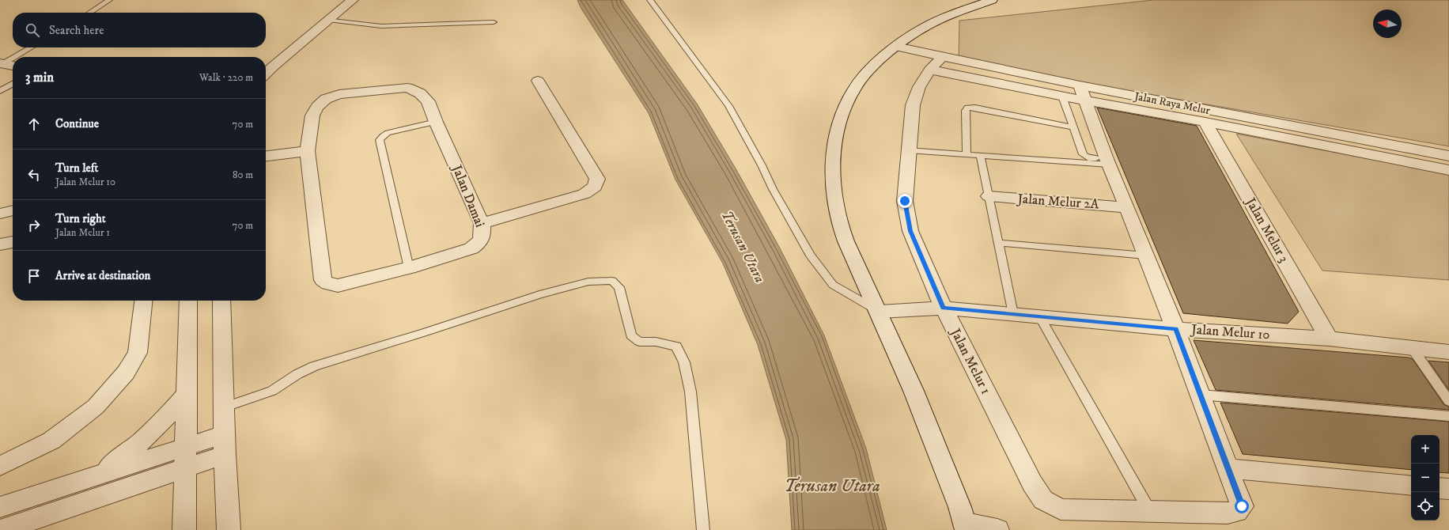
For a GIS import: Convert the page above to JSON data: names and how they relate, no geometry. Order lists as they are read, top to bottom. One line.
{"streets":{"street":["Jalan Raya Melur","Jalan Damai","Jalan Melur 2A","Jalan Melur 3","Jalan Melur 10","Jalan Melur 1"]},"crossings":[["Jalan Raya Melur","Jalan Melur 1"],["Jalan Melur 3","Jalan Melur 10"],["Jalan Melur 10","Jalan Melur 1"]],"water":["Terusan Utara"],"north":"left","page":{"search":"Search here","heading":["3 min","Walk · 220 m"],"list":[["Continue","70 m"],["Turn left","Jalan Melur 10","80 m"],["Turn right","Jalan Melur 1","70 m"],"Arrive at destination"],"map_buttons":["+","−"]}}
